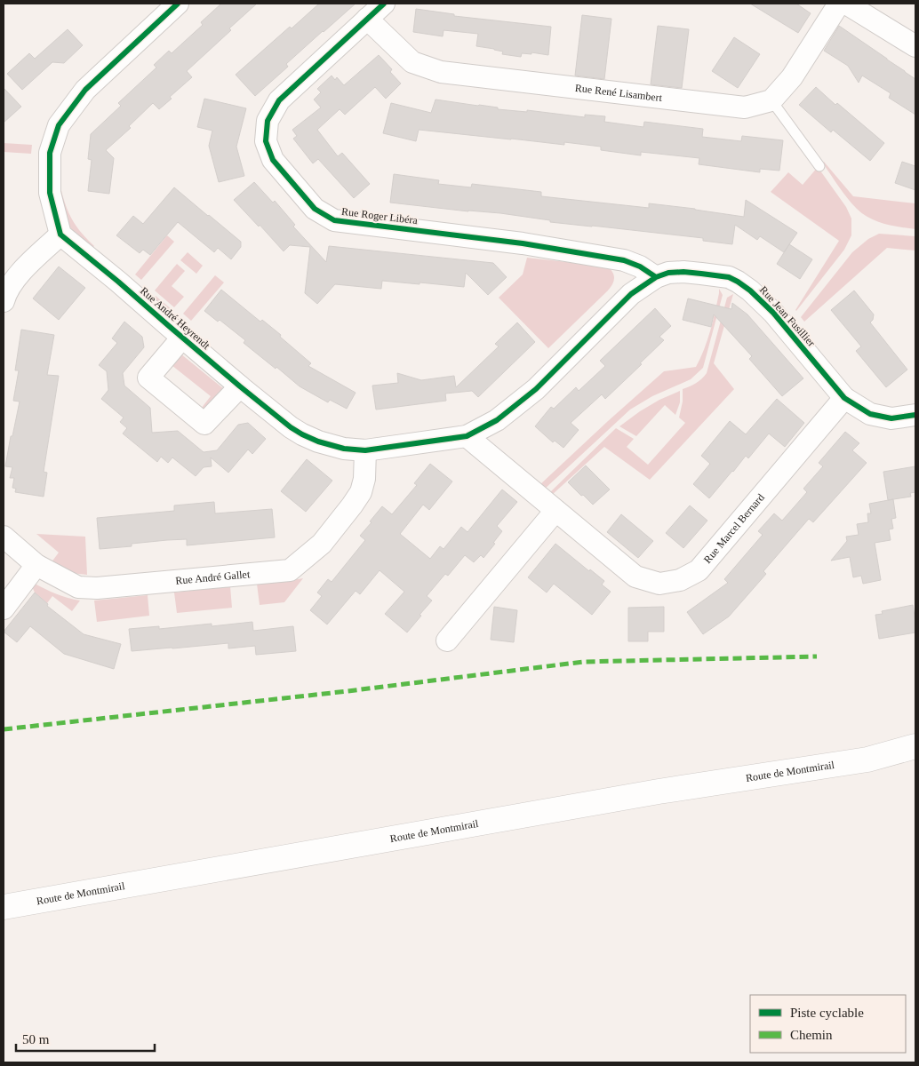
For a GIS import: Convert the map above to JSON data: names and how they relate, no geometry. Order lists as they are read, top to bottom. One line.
{"streets":{"main road":["Route de Montmirail"],"street":["Rue René Lisambert","Rue Roger Libéra","Rue Jean Fusillier","Rue André Heyrendt","Rue Marcel Bernard","Rue André Gallet"]},"crossings":[["Rue René Lisambert","Rue Roger Libéra"],["Rue Roger Libéra","Rue Jean Fusillier"],["Rue Jean Fusillier","Rue André Heyrendt"],["Rue Jean Fusillier","Rue Marcel Bernard"],["Rue André Heyrendt","Rue Marcel Bernard"],["Rue André Heyrendt","Rue André Gallet"]],"legend":["Piste cyclable","Chemin"],"scale_bar":"50 m"}
